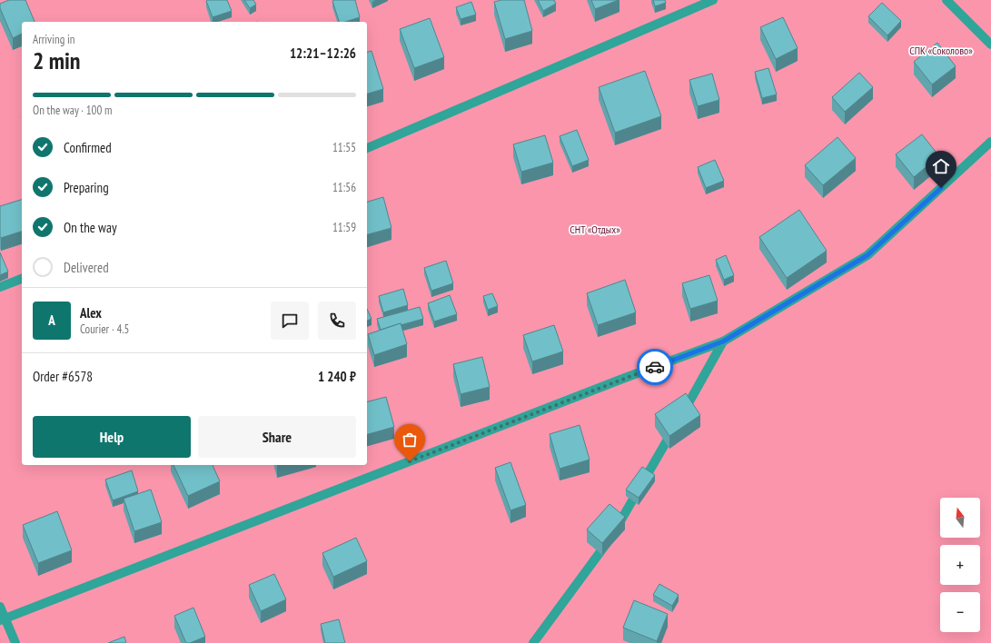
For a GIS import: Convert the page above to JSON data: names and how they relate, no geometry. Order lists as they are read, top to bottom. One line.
{"parks":["СПК «Соколово»","СНТ «Отдых»"],"north":"top","page":{"heading":["2 min","Arriving in","12:21–12:26"],"panel":["Alex","Courier · 4.5","Order #6578","1 240 ₽"],"bar":"On the way · 100 m","list":[["Confirmed","11:55"],["Preparing","11:56"],["On the way","11:59"],"Delivered"],"round":"A","buttons":["Help","Share"],"map_buttons":["+","−"]}}
